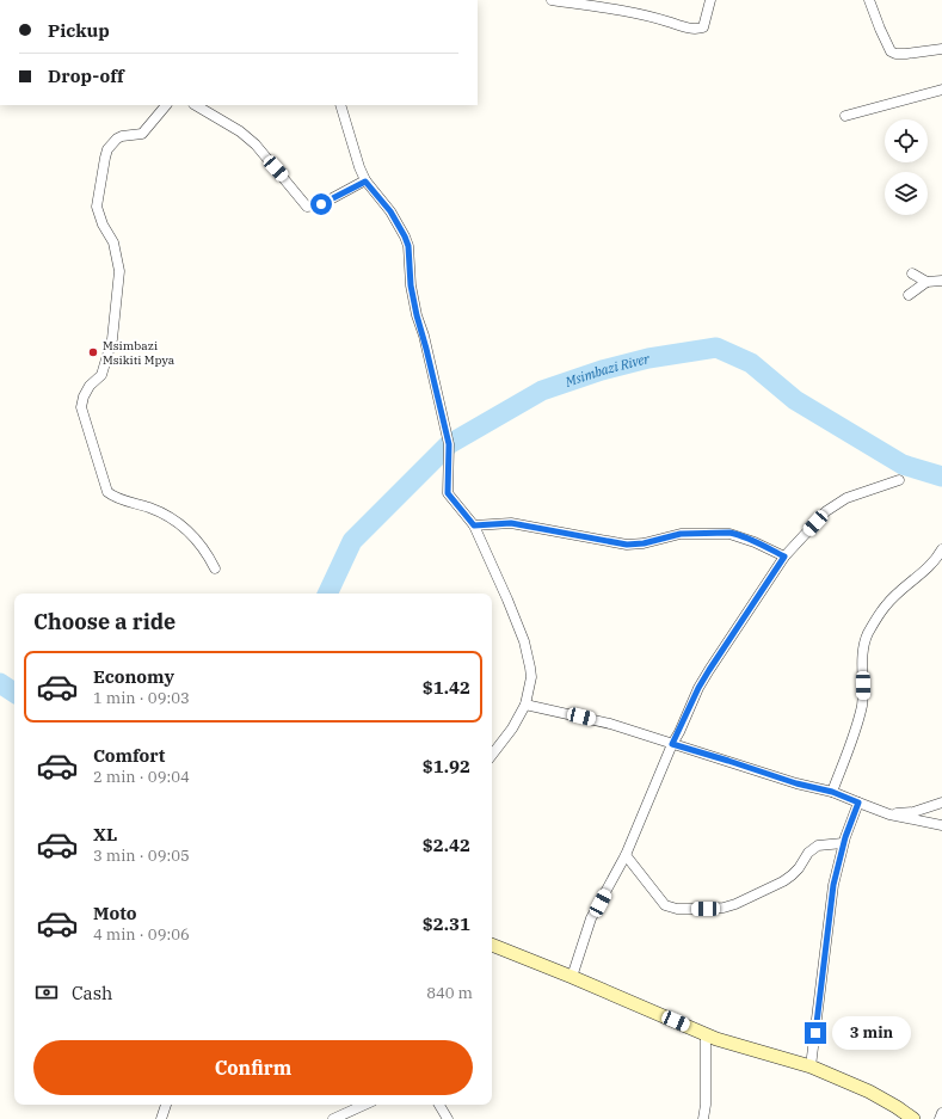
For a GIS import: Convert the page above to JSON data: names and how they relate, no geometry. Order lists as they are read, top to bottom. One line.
{"water":["Msimbazi River"],"places":["Msimbazi Msikiti Mpya"],"page":{"banner":["Pickup","Drop-off"],"heading":"Choose a ride","list":[{"name":"Economy","note":"1 min · 09:03","value":"$1.42"},{"name":"Comfort","note":"2 min · 09:04","value":"$1.92"},{"name":"XL","note":"3 min · 09:05","value":"$2.42"},{"name":"Moto","note":"4 min · 09:06","value":"$2.31"}],"pay":["Cash","840 m"],"bubble":"3 min","buttons":"Confirm"}}
